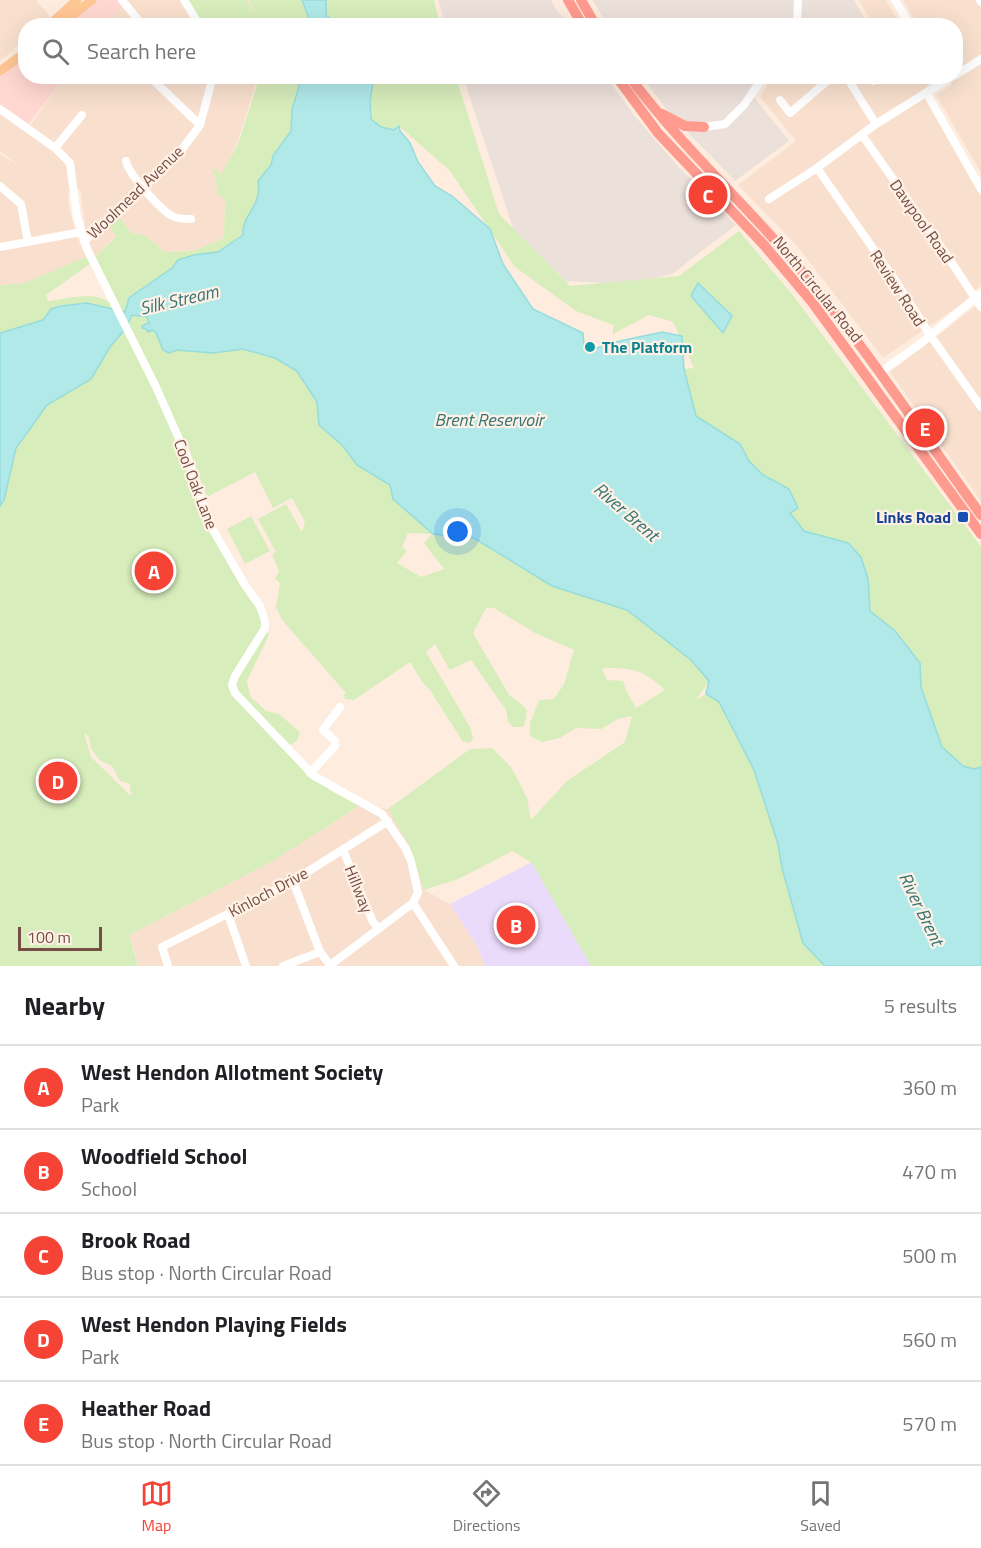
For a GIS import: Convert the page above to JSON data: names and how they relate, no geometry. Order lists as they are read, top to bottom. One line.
{"streets":{"highway":["North Circular Road"],"street":["Woolmead Avenue","Dawpool Road","Review Road","Cool Oak Lane","Hillway","Kinloch Drive"]},"crossings":[["Woolmead Avenue","Cool Oak Lane"],["Cool Oak Lane","Kinloch Drive"],["Hillway","Kinloch Drive"]],"water":["Silk Stream","Brent Reservoir","River Brent"],"places":{"other":["The Platform"],"transit":["Links Road"]},"scale_bar":"100 m","page":{"search":"Search here","pins":["C","E","A","D","B"],"scale":"100 m","heading":["Nearby","5 results"],"list":[{"mark":"A","name":"West Hendon Allotment Society","note":"Park","value":"360 m"},{"mark":"B","name":"Woodfield School","note":"School","value":"470 m"},{"mark":"C","name":"Brook Road","note":"Bus stop · North Circular Road","value":"500 m"},{"mark":"D","name":"West Hendon Playing Fields","note":"Park","value":"560 m"},{"mark":"E","name":"Heather Road","note":"Bus stop · North Circular Road","value":"570 m"}],"nav":["Map","Directions","Saved"]}}
